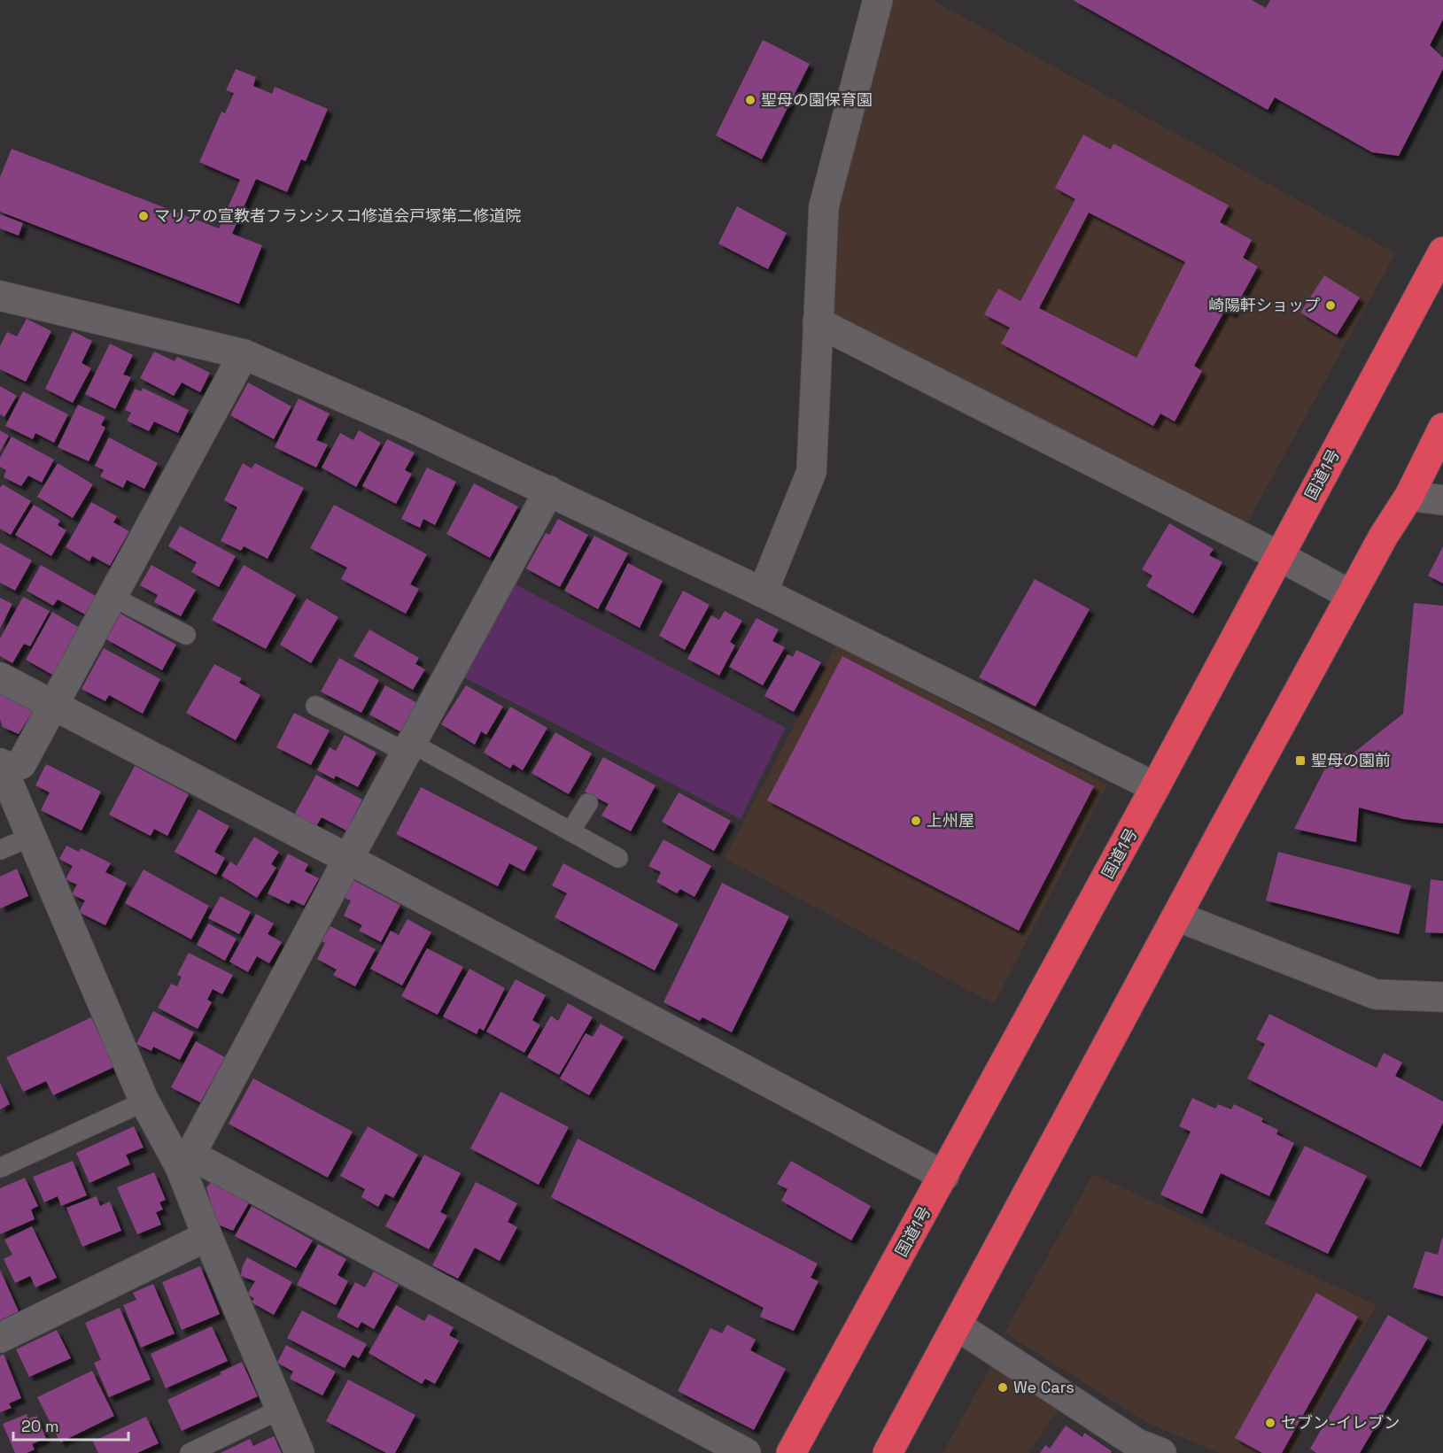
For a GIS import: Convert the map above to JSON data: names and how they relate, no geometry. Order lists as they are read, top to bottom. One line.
{"streets":{"highway":["国道1号"]},"places":{"other":["聖母の園保育園","マリアの宣教者フランシスコ修道会戸塚第二修道院","崎陽軒ショップ","上州屋","We Cars","セブン-イレブン"],"transit":["聖母の園前"]},"scale_bar":"20 m"}
